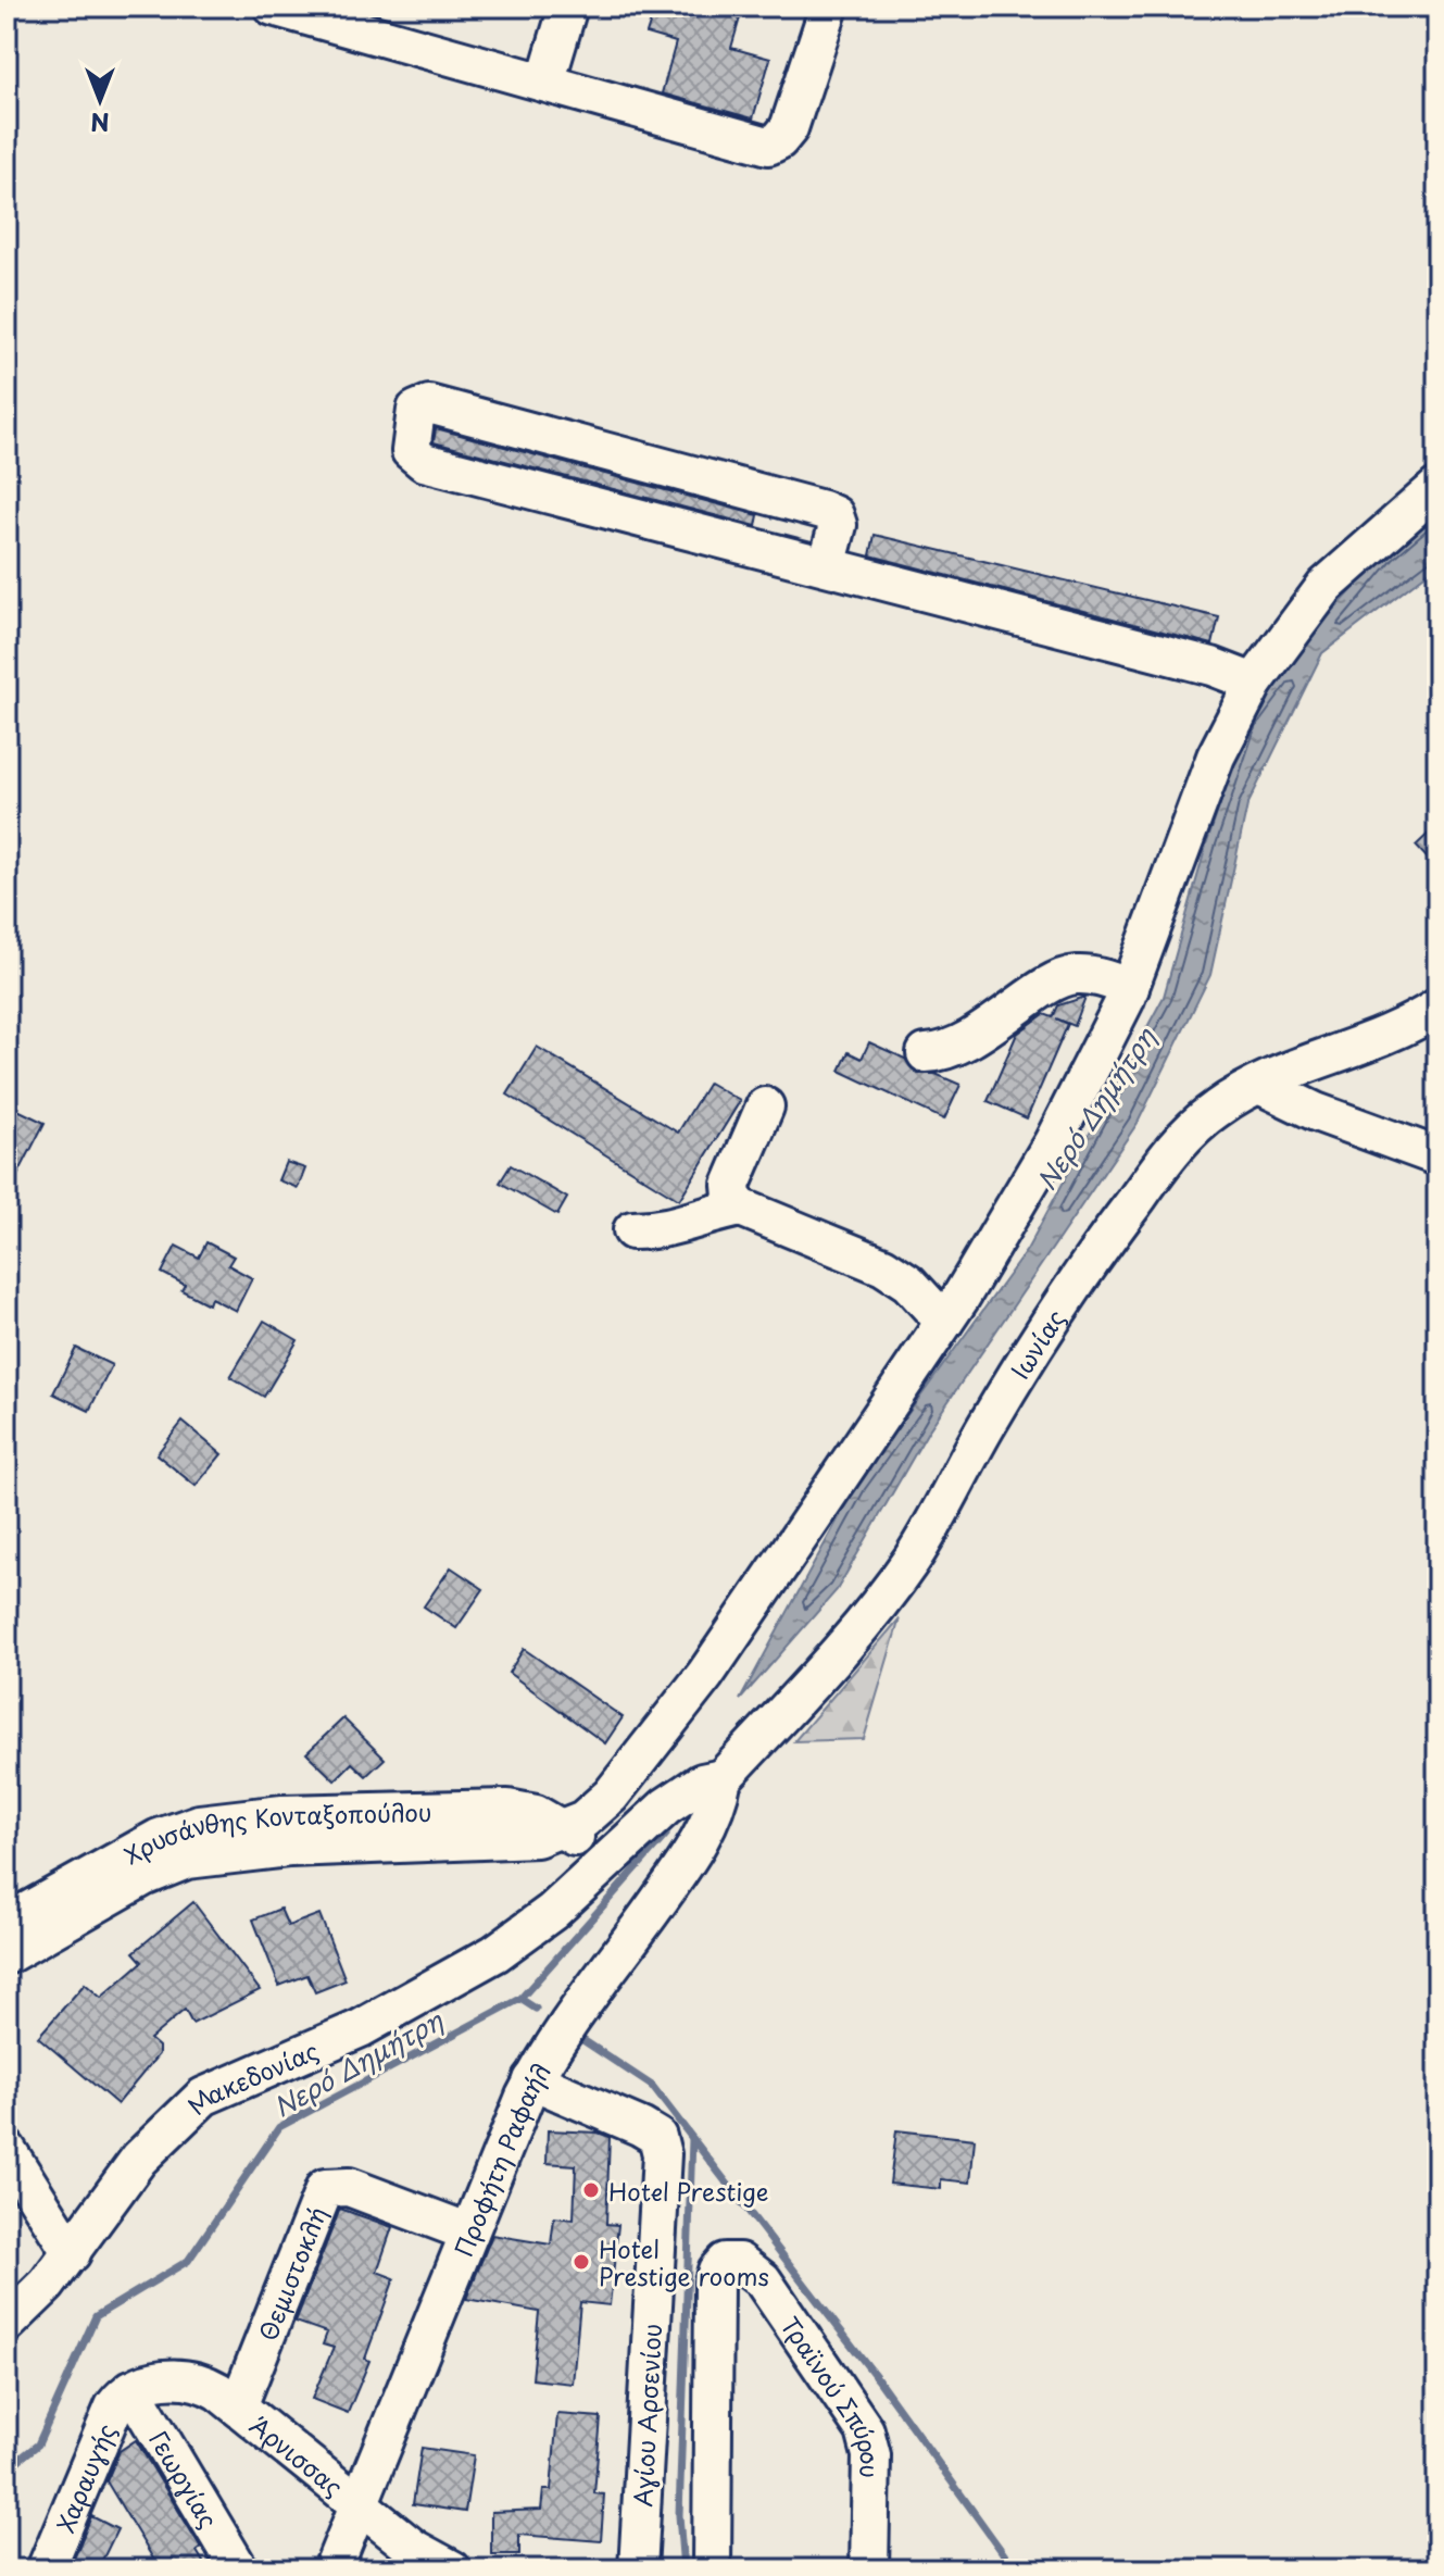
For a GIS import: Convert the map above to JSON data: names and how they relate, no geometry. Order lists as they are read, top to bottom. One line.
{"streets":{"street":["Ιωνίας","Χρυσάνθης Κονταξοπούλου","Μακεδονίας","Προφήτη Ραφαήλ","Θεμιστοκλή","Τραϊνού Σπύρου","Αγίου Αρσενίου","Άρνισσας","Χαραυγής","Γεωργίας"]},"crossings":[["Ιωνίας","Μακεδονίας"],["Ιωνίας","Προφήτη Ραφαήλ"],["Χρυσάνθης Κονταξοπούλου","Μακεδονίας"],["Μακεδονίας","Προφήτη Ραφαήλ"],["Προφήτη Ραφαήλ","Θεμιστοκλή"],["Προφήτη Ραφαήλ","Αγίου Αρσενίου"],["Προφήτη Ραφαήλ","Άρνισσας"],["Θεμιστοκλή","Άρνισσας"],["Άρνισσας","Χαραυγής"],["Άρνισσας","Γεωργίας"],["Χαραυγής","Γεωργίας"]],"water":["Νερό Δημήτρη"],"places":["Hotel Prestige","Hotel Prestige rooms"],"north":"bottom"}
